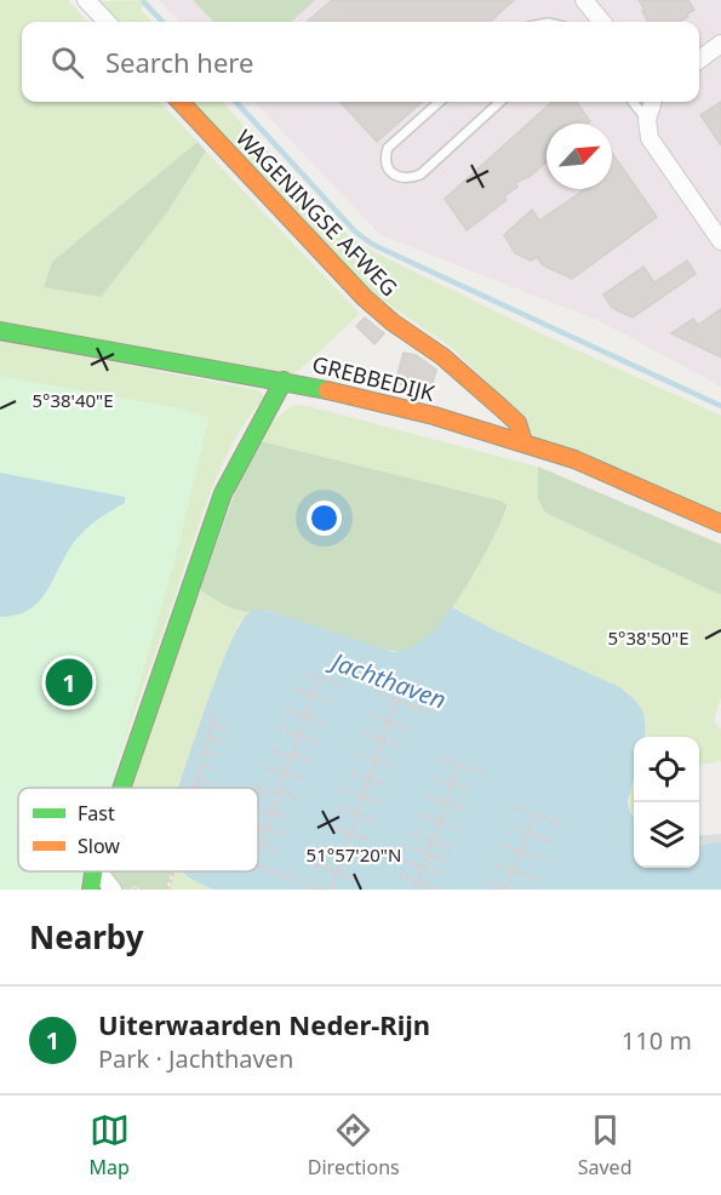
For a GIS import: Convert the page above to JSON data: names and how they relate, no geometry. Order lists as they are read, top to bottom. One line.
{"streets":{"street":["WAGENINGSE AFWEG","GREBBEDIJK"]},"crossings":[["WAGENINGSE AFWEG","GREBBEDIJK"]],"water":["Jachthaven"],"legend":["Fast","Slow"],"north":"top right","page":{"search":"Search here","pins":"1","heading":"Nearby","list":[{"mark":"1","name":"Uiterwaarden Neder-Rijn","note":"Park · Jachthaven","value":"110 m"}],"nav":["Map","Directions","Saved"]},"coordinates":["5°38'40\"E","5°38'50\"E","51°57'20\"N"]}
